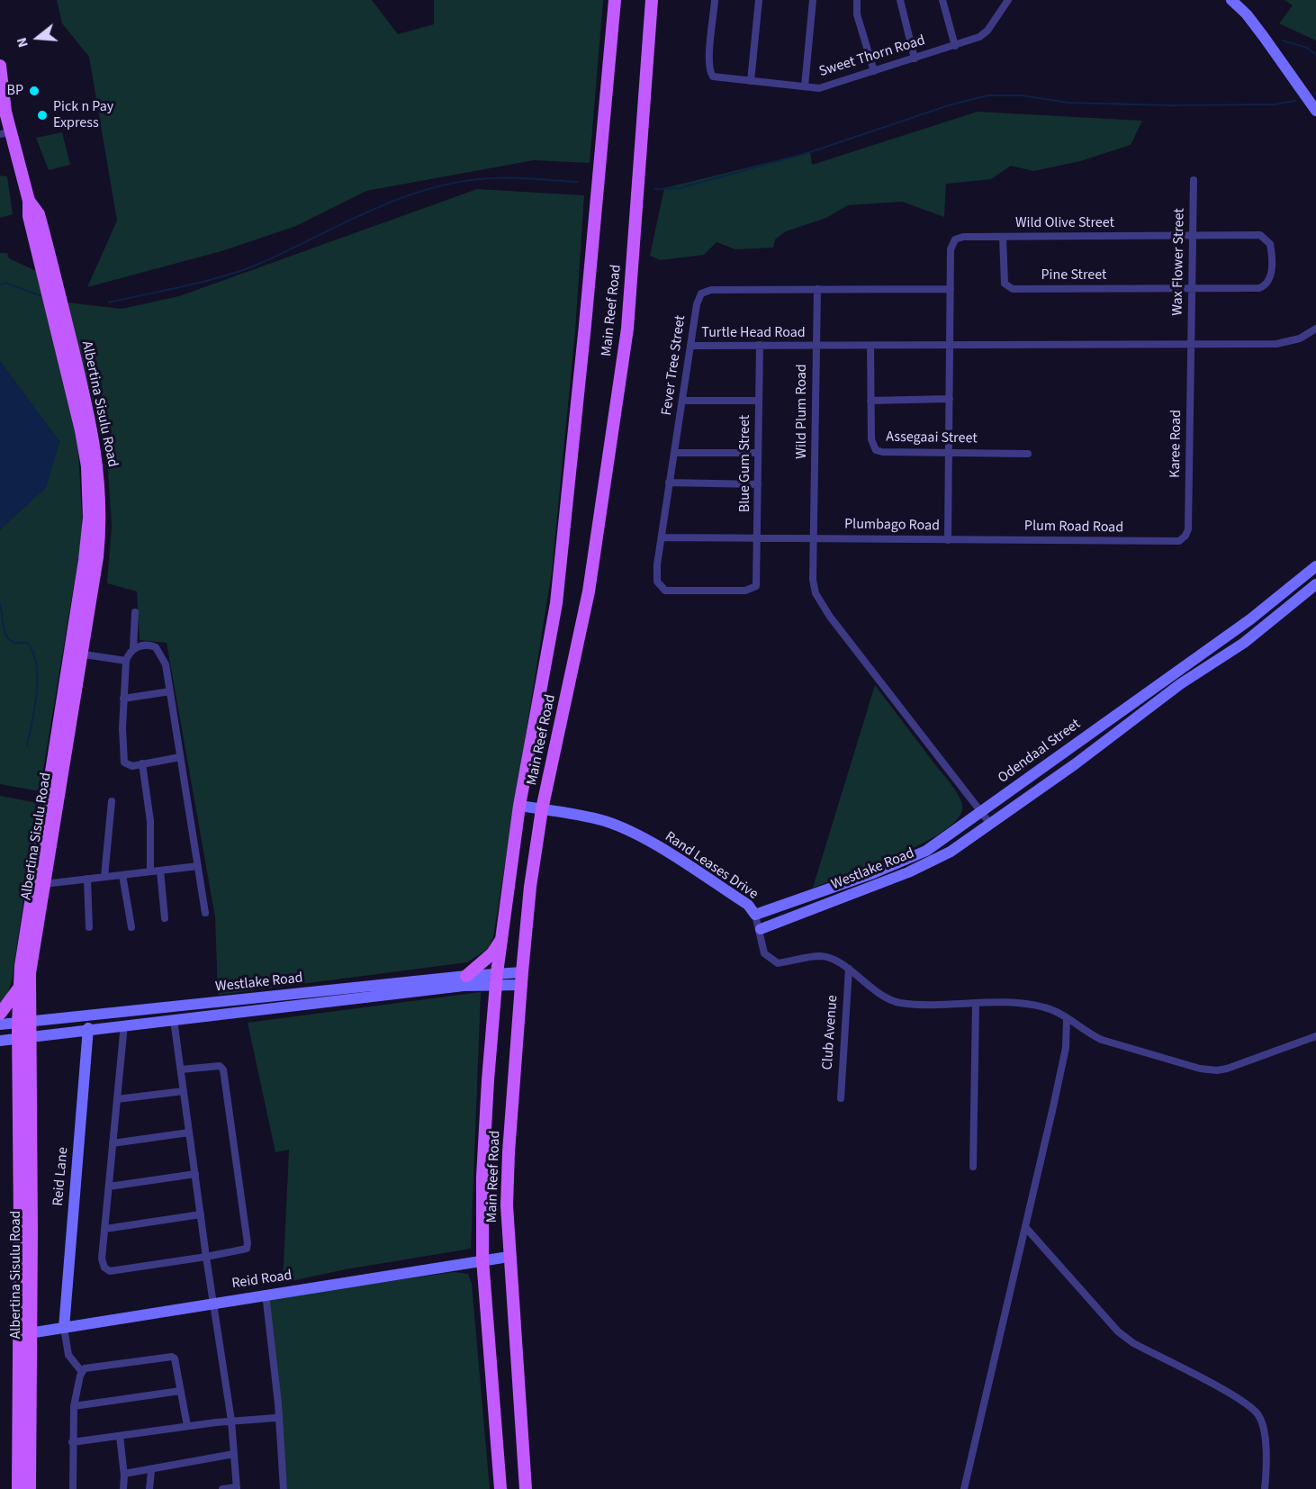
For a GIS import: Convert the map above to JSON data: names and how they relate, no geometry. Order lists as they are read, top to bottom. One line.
{"streets":{"main road":["Main Reef Road","Albertina Sisulu Road"],"street":["Sweet Thorn Road","Wild Olive Street","Wax Flower Street","Pine Street","Turtle Head Road","Fever Tree Street","Wild Plum Road","Assegaai Street","Karee Road","Blue Gum Street","Plumbago Road","Plum Road Road","Odendaal Street","Rand Leases Drive","Westlake Road","Club Avenue","Reid Lane","Reid Road"]},"crossings":[["Wild Olive Street","Wax Flower Street"],["Wild Olive Street","Pine Street"],["Wild Olive Street","Fever Tree Street"],["Wild Olive Street","Wild Plum Road"],["Wild Olive Street","Assegaai Street"],["Wild Olive Street","Plumbago Road"],["Wax Flower Street","Pine Street"],["Wax Flower Street","Wild Plum Road"],["Wax Flower Street","Karee Road"],["Main Reef Road","Rand Leases Drive"],["Main Reef Road","Westlake Road"],["Main Reef Road","Reid Road"],["Turtle Head Road","Fever Tree Street"],["Turtle Head Road","Wild Plum Road"],["Turtle Head Road","Blue Gum Street"],["Fever Tree Street","Blue Gum Street"],["Fever Tree Street","Plumbago Road"],["Albertina Sisulu Road","Westlake Road"],["Albertina Sisulu Road","Reid Road"],["Wild Plum Road","Assegaai Street"],["Wild Plum Road","Karee Road"],["Wild Plum Road","Plumbago Road"],["Wild Plum Road","Odendaal Street"],["Wild Plum Road","Westlake Road"],["Karee Road","Plum Road Road"],["Blue Gum Street","Plumbago Road"],["Plumbago Road","Plum Road Road"],["Odendaal Street","Rand Leases Drive"],["Odendaal Street","Westlake Road"],["Rand Leases Drive","Westlake Road"],["Rand Leases Drive","Club Avenue"],["Westlake Road","Reid Lane"],["Reid Lane","Reid Road"]],"places":["BP","Pick n Pay Express"],"north":"left"}
